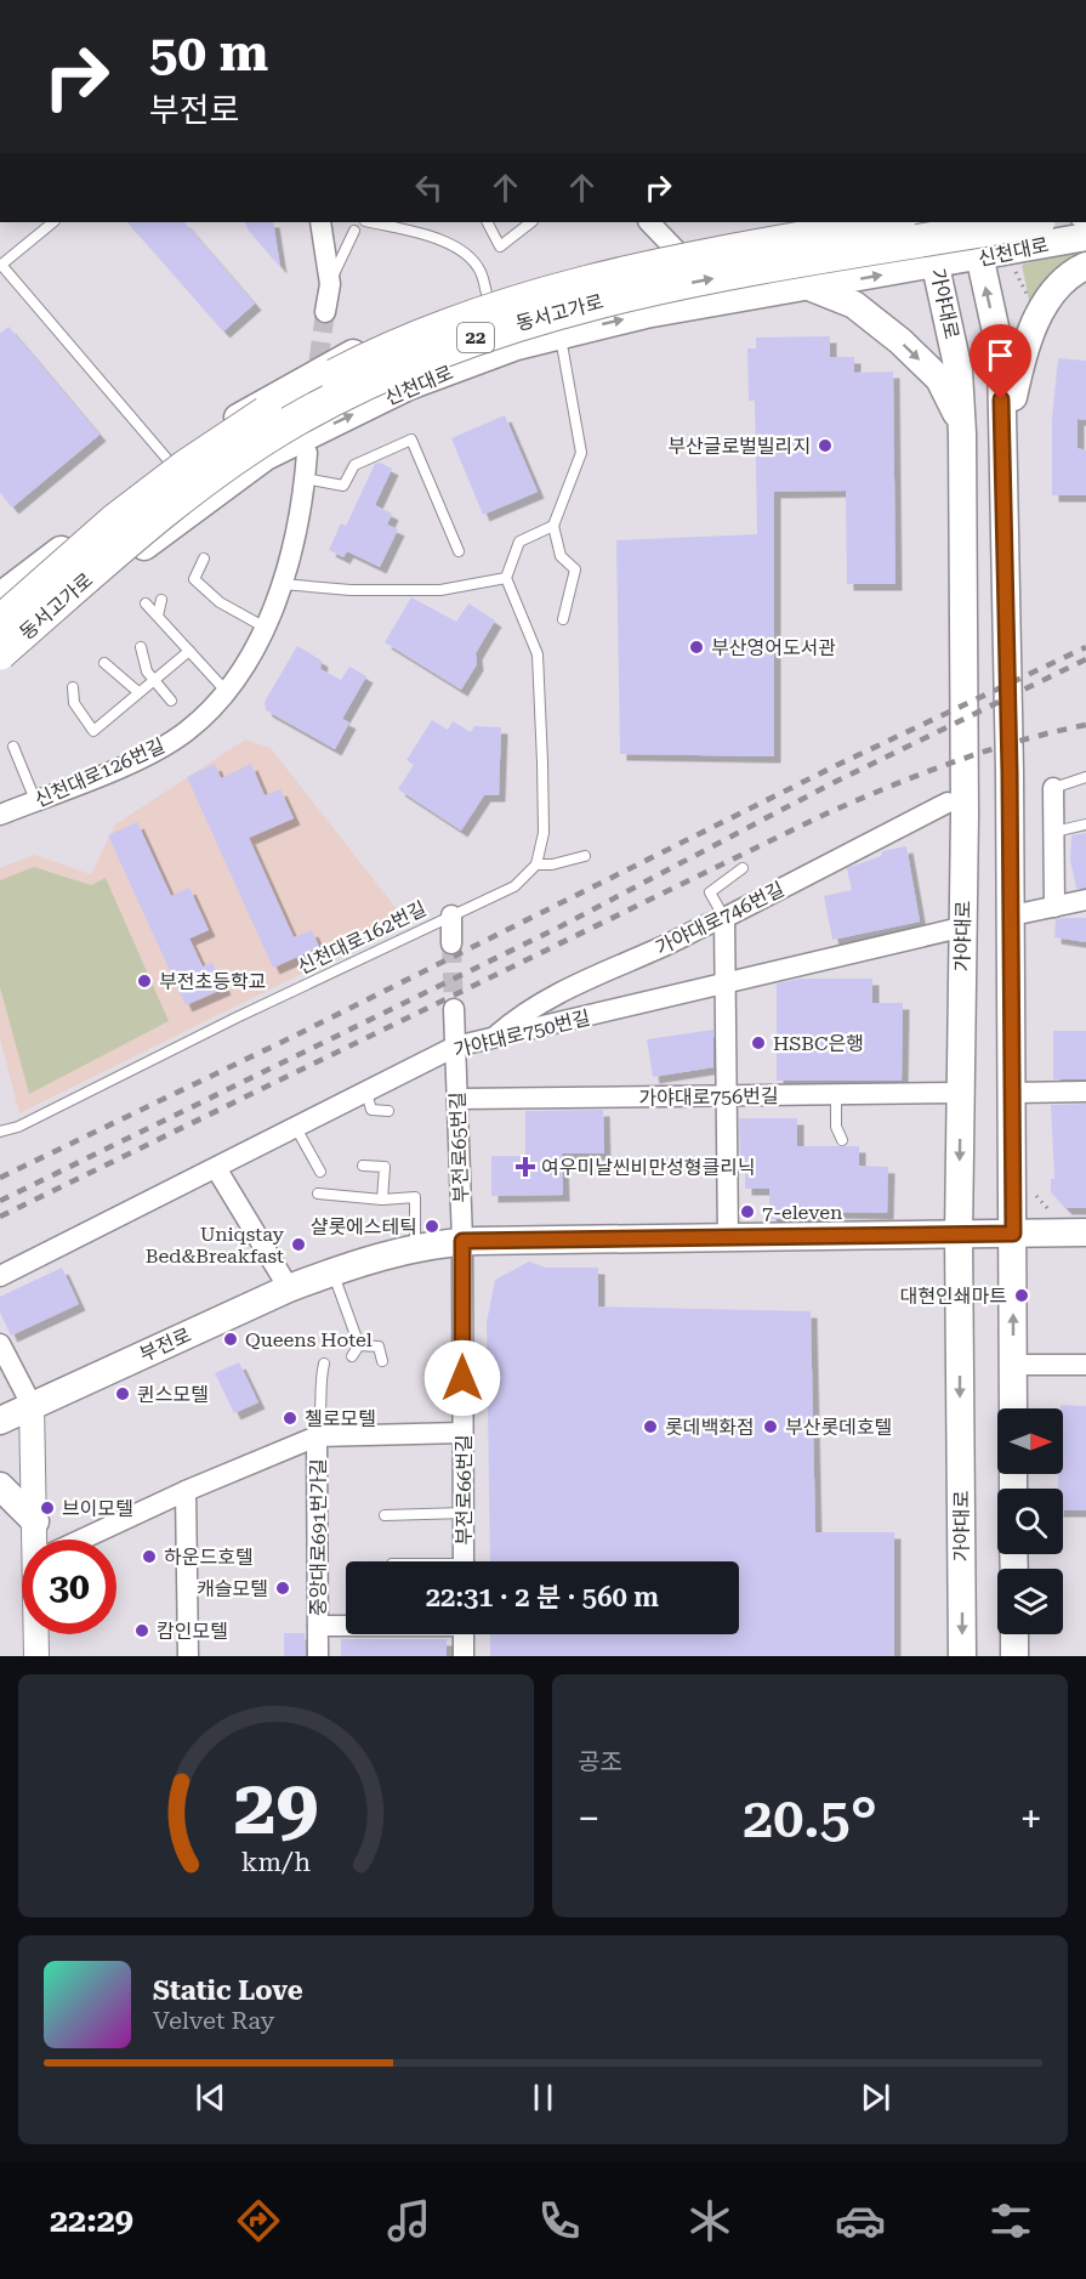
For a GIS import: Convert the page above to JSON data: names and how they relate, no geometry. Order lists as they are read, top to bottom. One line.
{"streets":{"highway":["동서고가로","22"],"main road":["신천대로","가야대로","부전로"],"street":["신천대로126번길","가야대로746번길","가야대로750번길","가야대로756번길","부전로65번길","부전로66번길","중앙대로691번가길"],"lane":["신천대로162번길"]},"crossings":[["신천대로","가야대로"],["가야대로","가야대로756번길"],["가야대로","부전로"],["가야대로746번길","가야대로750번길"],["가야대로750번길","부전로65번길"],["가야대로756번길","부전로65번길"],["부전로65번길","부전로"],["부전로65번길","부전로66번길"],["부전로","부전로66번길"],["부전로66번길","중앙대로691번가길"]],"places":{"other":["부산글로벌빌리지","부산영어도서관","부전초등학교","HSBC은행","7-eleven","샬롯에스테틱","Uniqstay Bed&Breakfast","대현인쇄마트","Queens Hotel","퀸스모텔","첼로모텔","롯데백화점","부산롯데호텔","브이모텔","하운드호텔","캐슬모텔","캄인모텔"],"health":["여우미날씬비만성형클리닉"]},"north":"right","page":{"turn":["50 m","부전로"],"limit":"30","trip":"22:31 · 2 분 · 560 m","tile":"공조","heat":["−","20.5°","+"],"song":["Static Love","Velvet Ray"],"tabs":"22:29","gauge":["29","km/h"]}}
